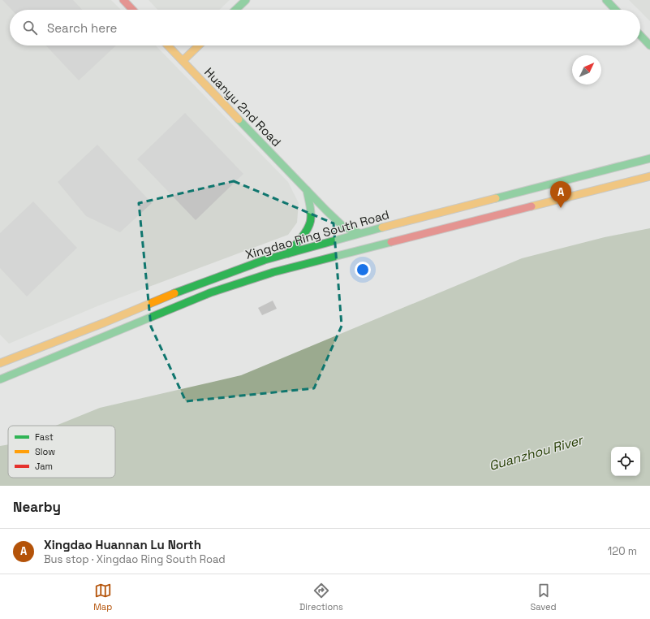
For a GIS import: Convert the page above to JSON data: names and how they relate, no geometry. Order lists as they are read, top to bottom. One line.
{"streets":{"main road":["Huanyu 2nd Road","Xingdao Ring South Road"]},"crossings":[["Huanyu 2nd Road","Xingdao Ring South Road"]],"water":["Guanzhou River"],"legend":["Fast","Slow","Jam"],"north":"top right","page":{"search":"Search here","pins":"A","heading":"Nearby","list":[{"mark":"A","name":"Xingdao Huannan Lu North","note":"Bus stop · Xingdao Ring South Road","value":"120 m"}],"nav":["Map","Directions","Saved"]}}
